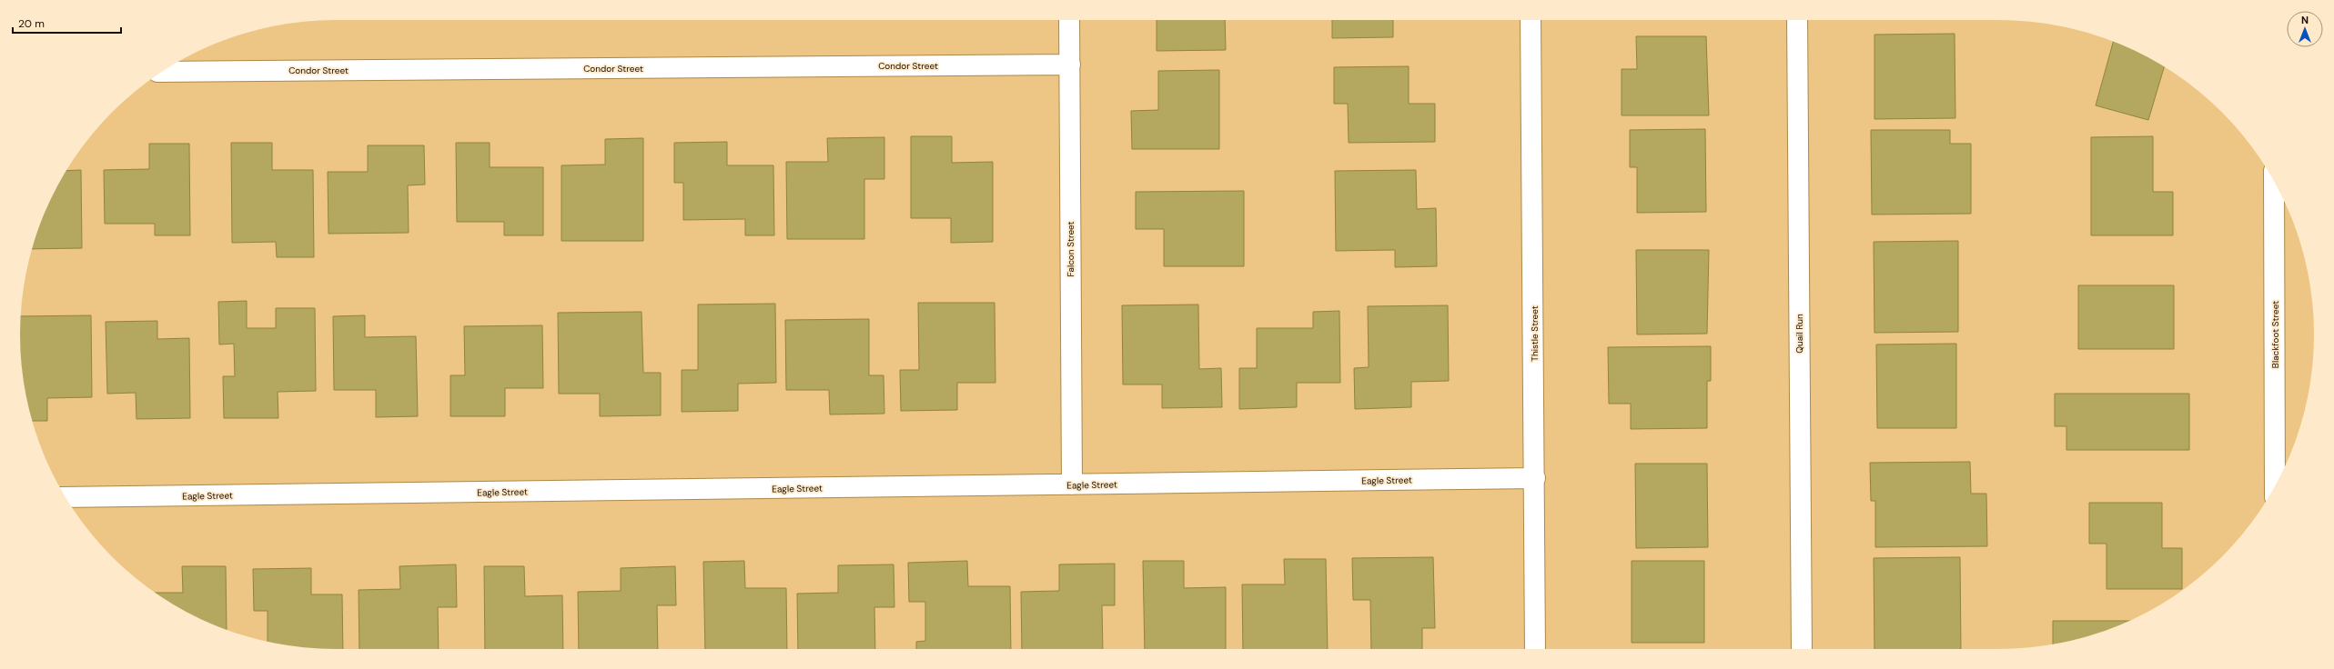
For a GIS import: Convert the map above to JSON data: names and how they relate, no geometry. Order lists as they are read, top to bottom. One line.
{"streets":{"street":["Condor Street","Falcon Street","Thistle Street","Quail Run","Blackfoot Street","Eagle Street"]},"crossings":[["Condor Street","Falcon Street"],["Falcon Street","Eagle Street"],["Thistle Street","Eagle Street"]],"scale_bar":"20 m","north":"top"}
